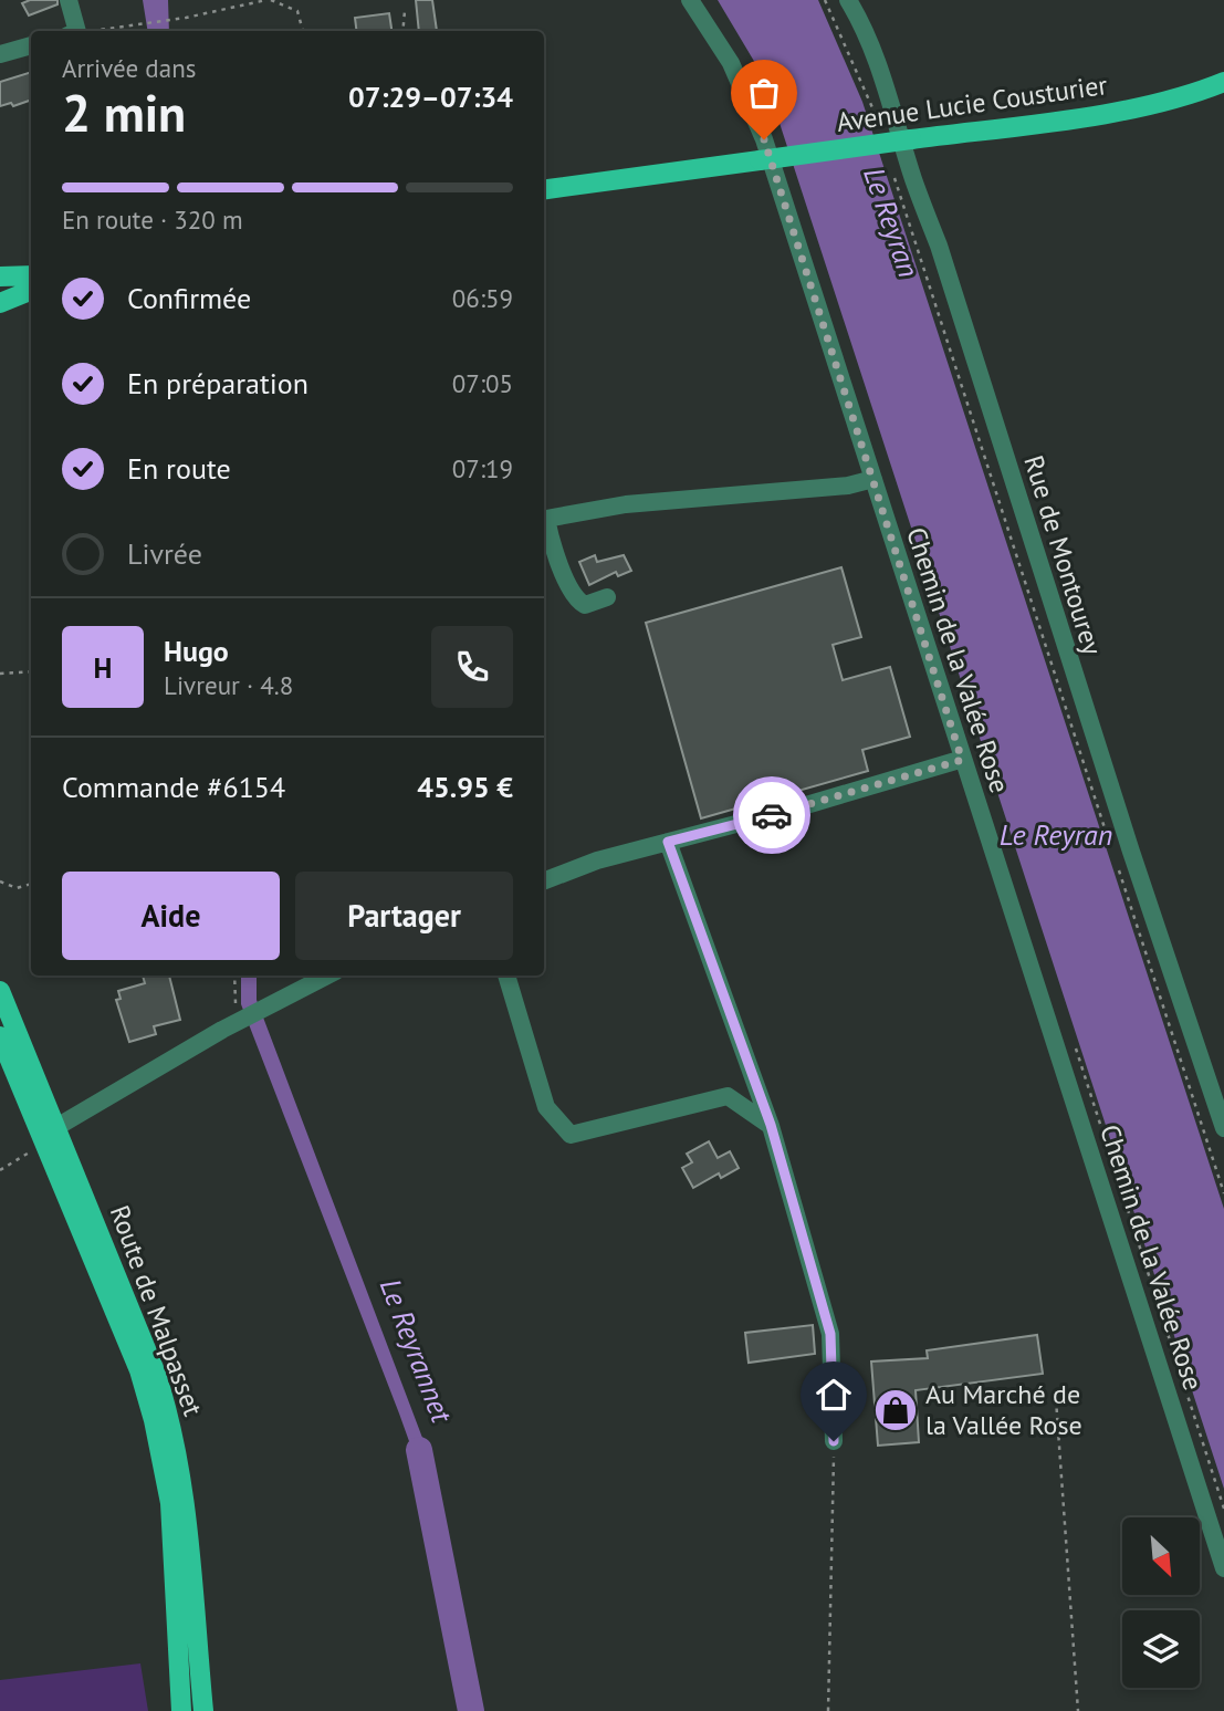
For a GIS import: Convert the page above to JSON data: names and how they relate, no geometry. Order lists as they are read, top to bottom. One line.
{"streets":{"main road":["Avenue Lucie Cousturier","Route de Malpasset"],"street":["Rue de Montourey","Chemin de la Valée Rose"]},"water":["Le Reyran","Le Reyrannet"],"places":{"shop":["Au Marché de la Vallée Rose"]},"north":"bottom right","page":{"heading":["2 min","Arrivée dans","07:29–07:34"],"panel":["Hugo","Livreur · 4.8","Commande #6154","45.95 €"],"bar":"En route · 320 m","list":[["Confirmée","06:59"],["En préparation","07:05"],["En route","07:19"],"Livrée"],"round":"H","buttons":["Aide","Partager"]}}
